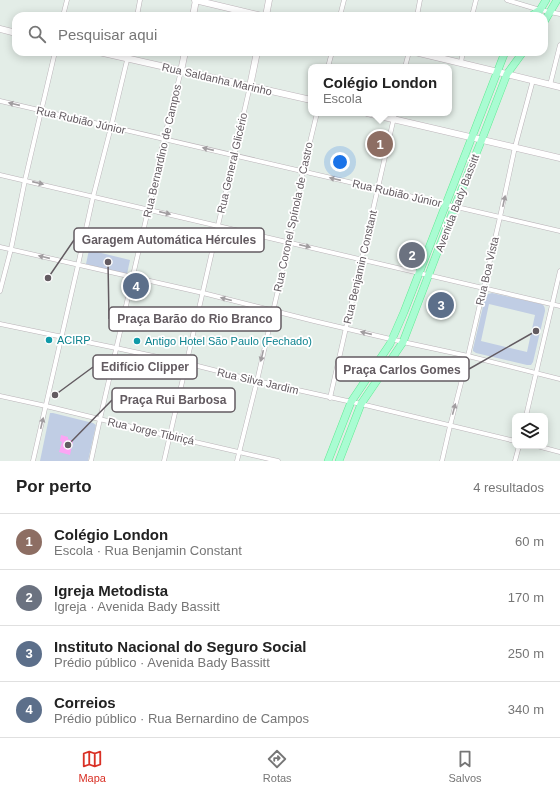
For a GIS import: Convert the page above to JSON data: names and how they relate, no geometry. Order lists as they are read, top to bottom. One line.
{"streets":{"main road":["Avenida Bady Bassitt"],"street":["Rua Saldanha Marinho","Rua Rubião Júnior","Rua Bernardino de Campos","Rua General Glicério","Rua Coronel Spínola de Castro","Rua Benjamin Constant","Rua Boa Vista","Rua Silva Jardim","Rua Jorge Tibiriçá"]},"crossings":[["Rua Saldanha Marinho","Rua Bernardino de Campos"],["Rua Saldanha Marinho","Rua General Glicério"],["Rua Rubião Júnior","Rua Bernardino de Campos"],["Rua Rubião Júnior","Rua General Glicério"],["Rua Rubião Júnior","Avenida Bady Bassitt"],["Rua Rubião Júnior","Rua Coronel Spínola de Castro"],["Rua Rubião Júnior","Rua Benjamin Constant"],["Rua Rubião Júnior","Rua Boa Vista"],["Rua Bernardino de Campos","Rua Silva Jardim"],["Rua Bernardino de Campos","Rua Jorge Tibiriçá"],["Rua General Glicério","Rua Silva Jardim"],["Rua General Glicério","Rua Jorge Tibiriçá"],["Avenida Bady Bassitt","Rua Silva Jardim"],["Rua Coronel Spínola de Castro","Rua Silva Jardim"],["Rua Coronel Spínola de Castro","Rua Jorge Tibiriçá"],["Rua Benjamin Constant","Rua Silva Jardim"],["Rua Boa Vista","Rua Silva Jardim"]],"one_way":["Rua Boa Vista"],"places":["Praça Barão do Rio Branco","Garagem Automática Hércules","Praça Carlos Gomes","ACIRP","Antigo Hotel São Paulo (Fechado)","Edifício Clipper","Praça Rui Barbosa"],"page":{"search":"Pesquisar aqui","popup":["Colégio London","Escola"],"pins":["1","2","4","3"],"heading":["Por perto","4 resultados"],"list":[{"mark":"1","name":"Colégio London","note":"Escola · Rua Benjamin Constant","value":"60 m"},{"mark":"2","name":"Igreja Metodista","note":"Igreja · Avenida Bady Bassitt","value":"170 m"},{"mark":"3","name":"Instituto Nacional do Seguro Social","note":"Prédio público · Avenida Bady Bassitt","value":"250 m"},{"mark":"4","name":"Correios","note":"Prédio público · Rua Bernardino de Campos","value":"340 m"}],"nav":["Mapa","Rotas","Salvos"]}}
